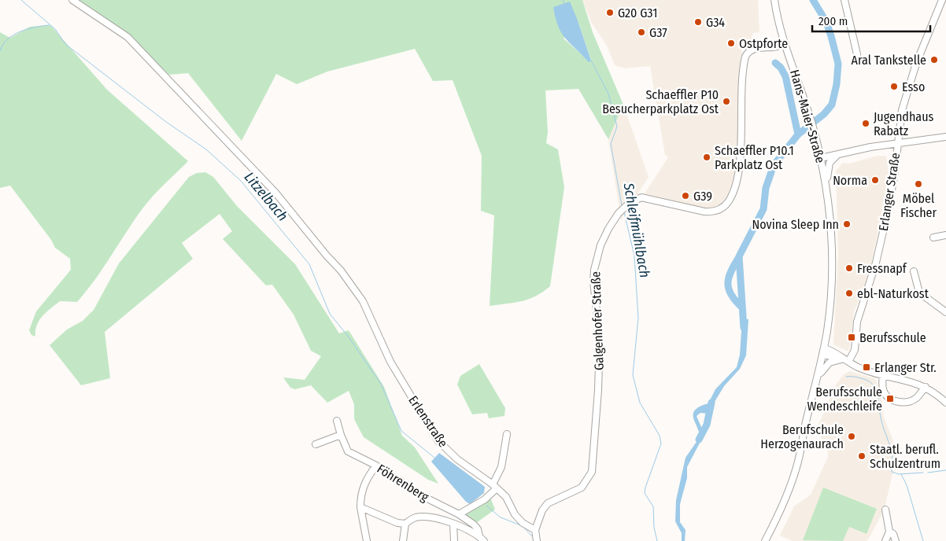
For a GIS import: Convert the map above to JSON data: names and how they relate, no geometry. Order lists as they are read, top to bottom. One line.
{"streets":{"street":["Hans-Maier-Straße","Erlanger Straße","Galgenhofer Straße","Erlenstraße","Föhrenberg"]},"crossings":[["Hans-Maier-Straße","Galgenhofer Straße"],["Galgenhofer Straße","Erlenstraße"]],"water":["Litzelbach","Schleifmühlbach"],"places":{"other":["G20 G31","G34","G37","Ostpforte","Aral Tankstelle","Esso","Schaeffler P10 Besucherparkplatz Ost","Jugendhaus Rabatz","Schaeffler P10.1 Parkplatz Ost","Norma","Möbel Fischer","G39","Novina Sleep Inn","Fressnapf","ebl-Naturkost","Berufschule Herzogenaurach","Staatl. berufl. Schulzentrum"],"transit":["Berufsschule","Erlanger Str.","Berufsschule Wendeschleife"]},"scale_bar":"200 m"}
